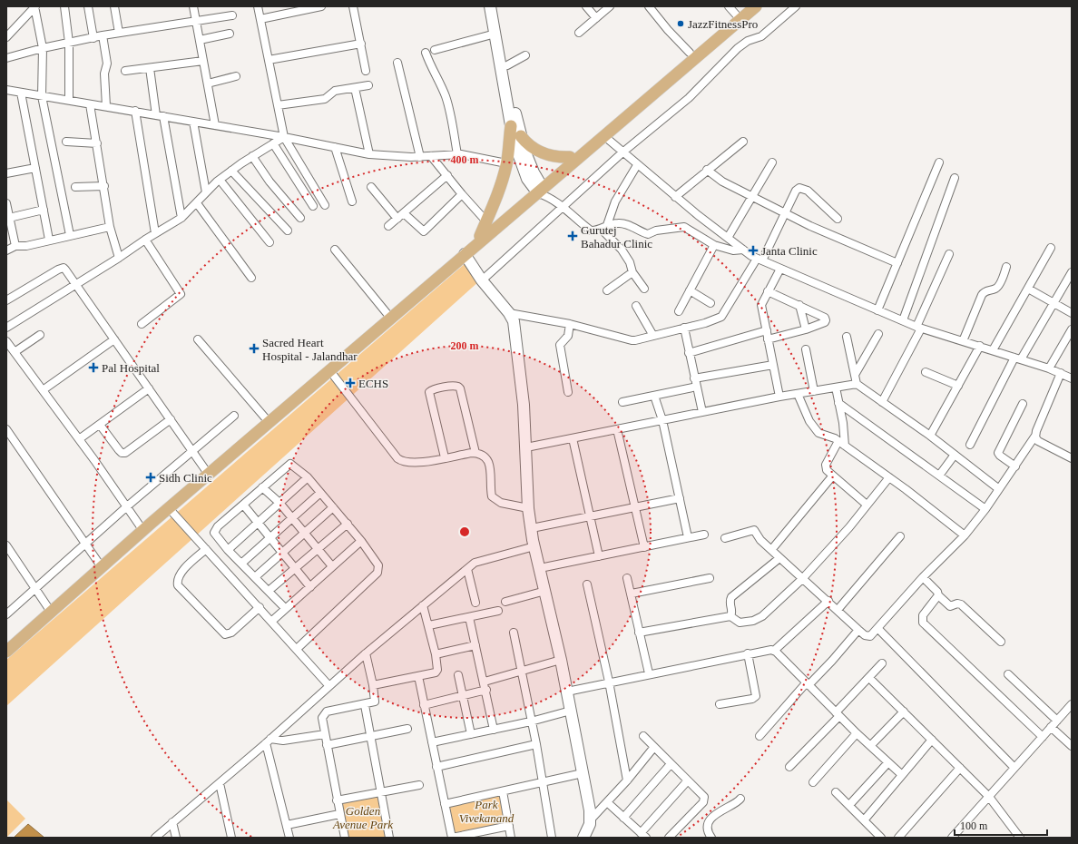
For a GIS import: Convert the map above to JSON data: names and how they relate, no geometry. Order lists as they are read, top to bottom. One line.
{"parks":["Park Vivekanand","Golden Avenue Park"],"places":{"other":["JazzFitnessPro"],"health":["Gurutej Bahadur Clinic","Janta Clinic","Sacred Heart Hospital - Jalandhar","Pal Hospital","ECHS","Sidh Clinic"]},"scale_bar":"100 m","rings":["400 m","200 m"]}
